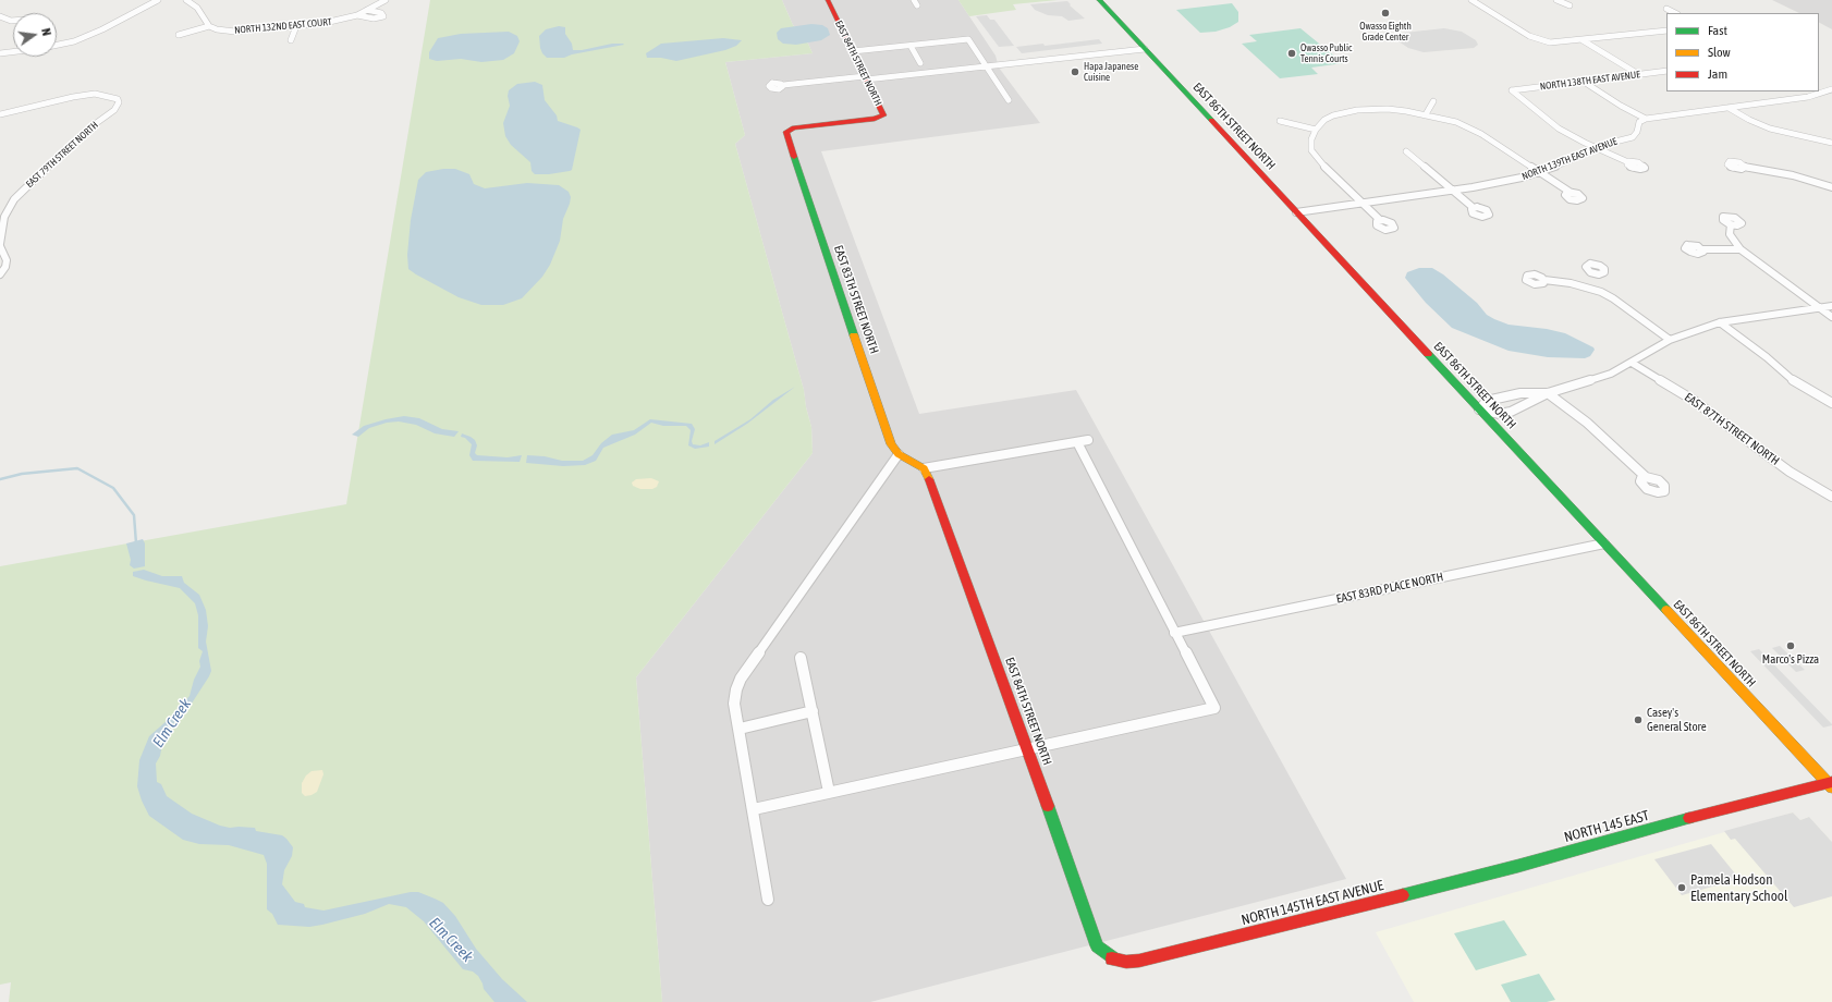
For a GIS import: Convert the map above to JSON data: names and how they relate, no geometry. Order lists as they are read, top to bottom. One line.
{"streets":{"street":["NORTH 132ND EAST COURT","EAST 84TH STREET NORTH","NORTH 138TH EAST AVENUE","EAST 86TH STREET NORTH","EAST 79TH STREET NORTH","NORTH 139TH EAST AVENUE","EAST 83TH STREET NORTH","EAST 87TH STREET NORTH","EAST 83RD PLACE NORTH","NORTH 145 EAST","NORTH 145TH EAST AVENUE"]},"crossings":[["EAST 84TH STREET NORTH","EAST 83TH STREET NORTH"],["EAST 84TH STREET NORTH","NORTH 145TH EAST AVENUE"],["NORTH 138TH EAST AVENUE","NORTH 139TH EAST AVENUE"],["EAST 86TH STREET NORTH","NORTH 139TH EAST AVENUE"],["EAST 86TH STREET NORTH","EAST 83RD PLACE NORTH"],["EAST 86TH STREET NORTH","NORTH 145 EAST"],["NORTH 145 EAST","NORTH 145TH EAST AVENUE"]],"water":["Elm Creek"],"places":["Owasso Eighth Grade Center","Owasso Public Tennis Courts","Hapa Japanese Cuisine","Marco's Pizza","Casey's General Store","Pamela Hodson Elementary School"],"legend":["Fast","Slow","Jam"],"north":"right"}
